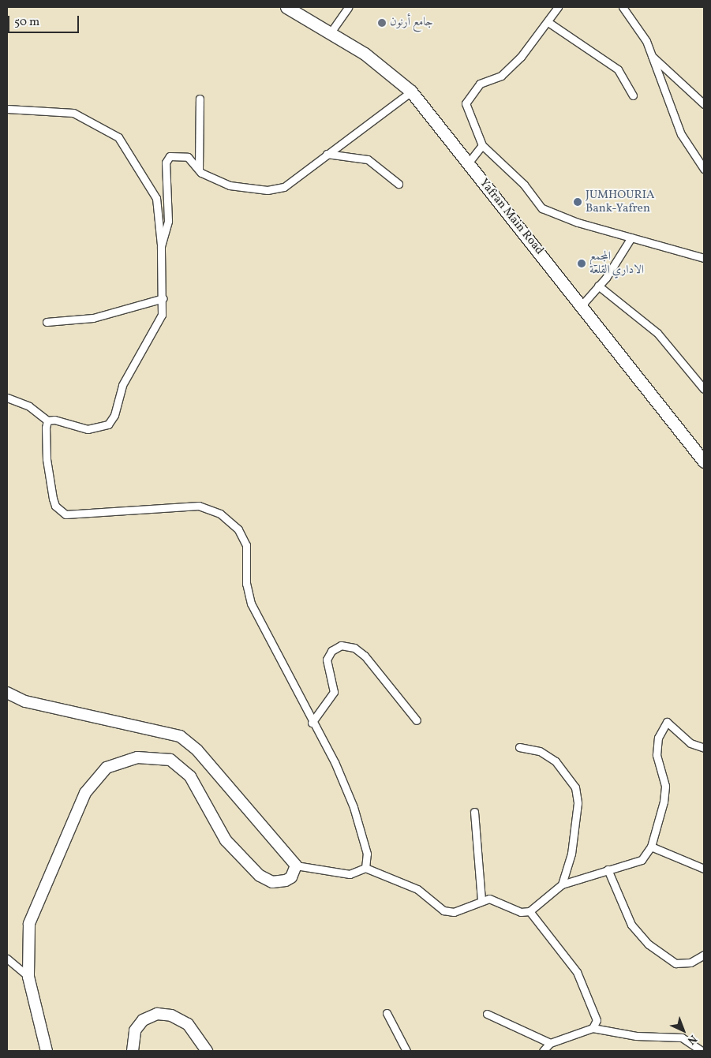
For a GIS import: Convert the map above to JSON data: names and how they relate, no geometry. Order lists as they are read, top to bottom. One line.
{"streets":{"main road":["Yafran Main Road"]},"places":["جامع أرنون","JUMHOURIA Bank-Yafren","المجمع الاداري القلعة"],"scale_bar":"50 m","north":"bottom right"}
